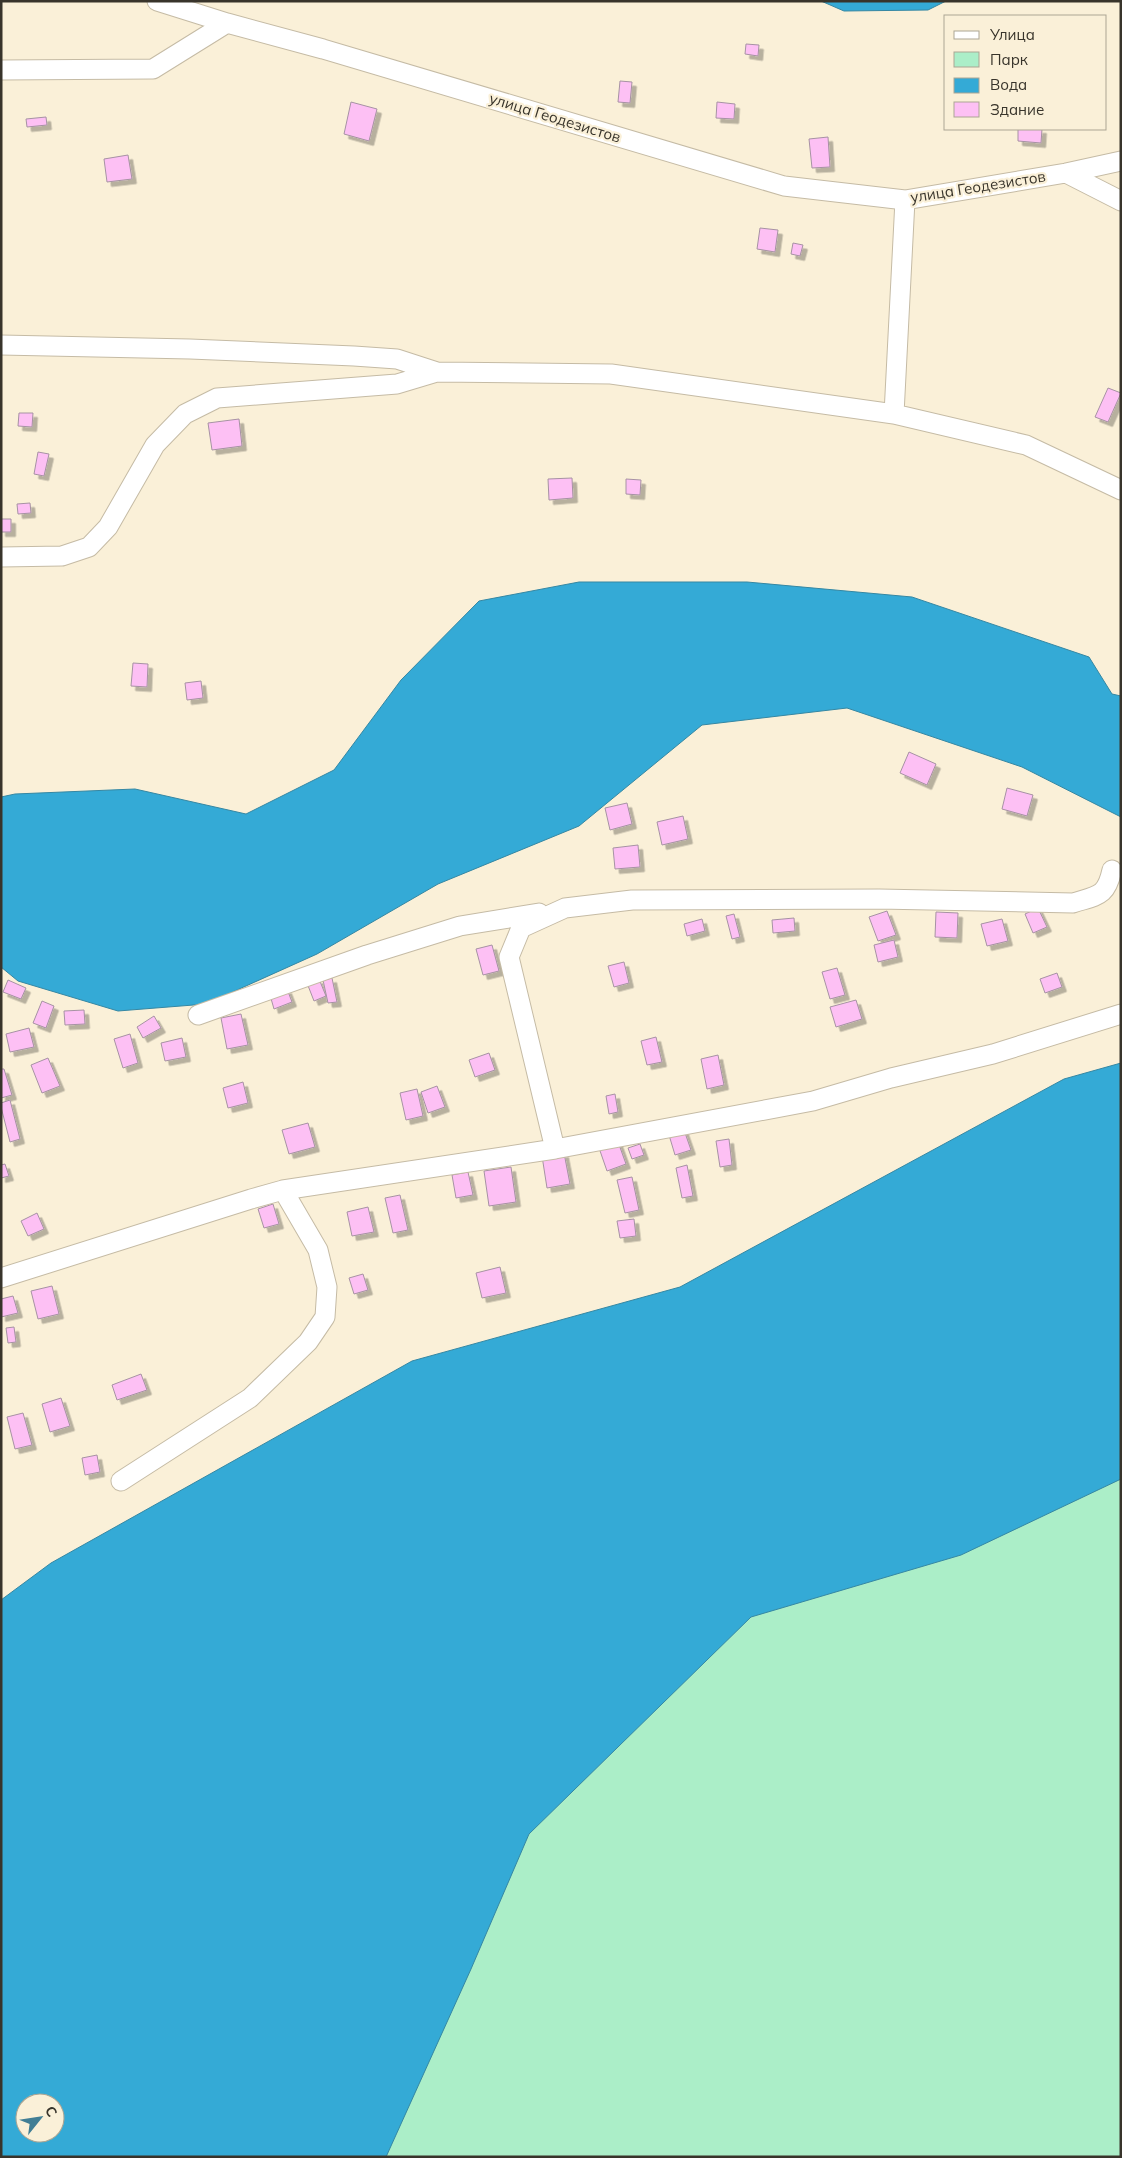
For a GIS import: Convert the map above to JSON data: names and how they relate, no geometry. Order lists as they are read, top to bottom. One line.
{"streets":{"street":["улица Геодезистов"]},"legend":["Улица","Парк","Вода","Здание"],"north":"top right"}
